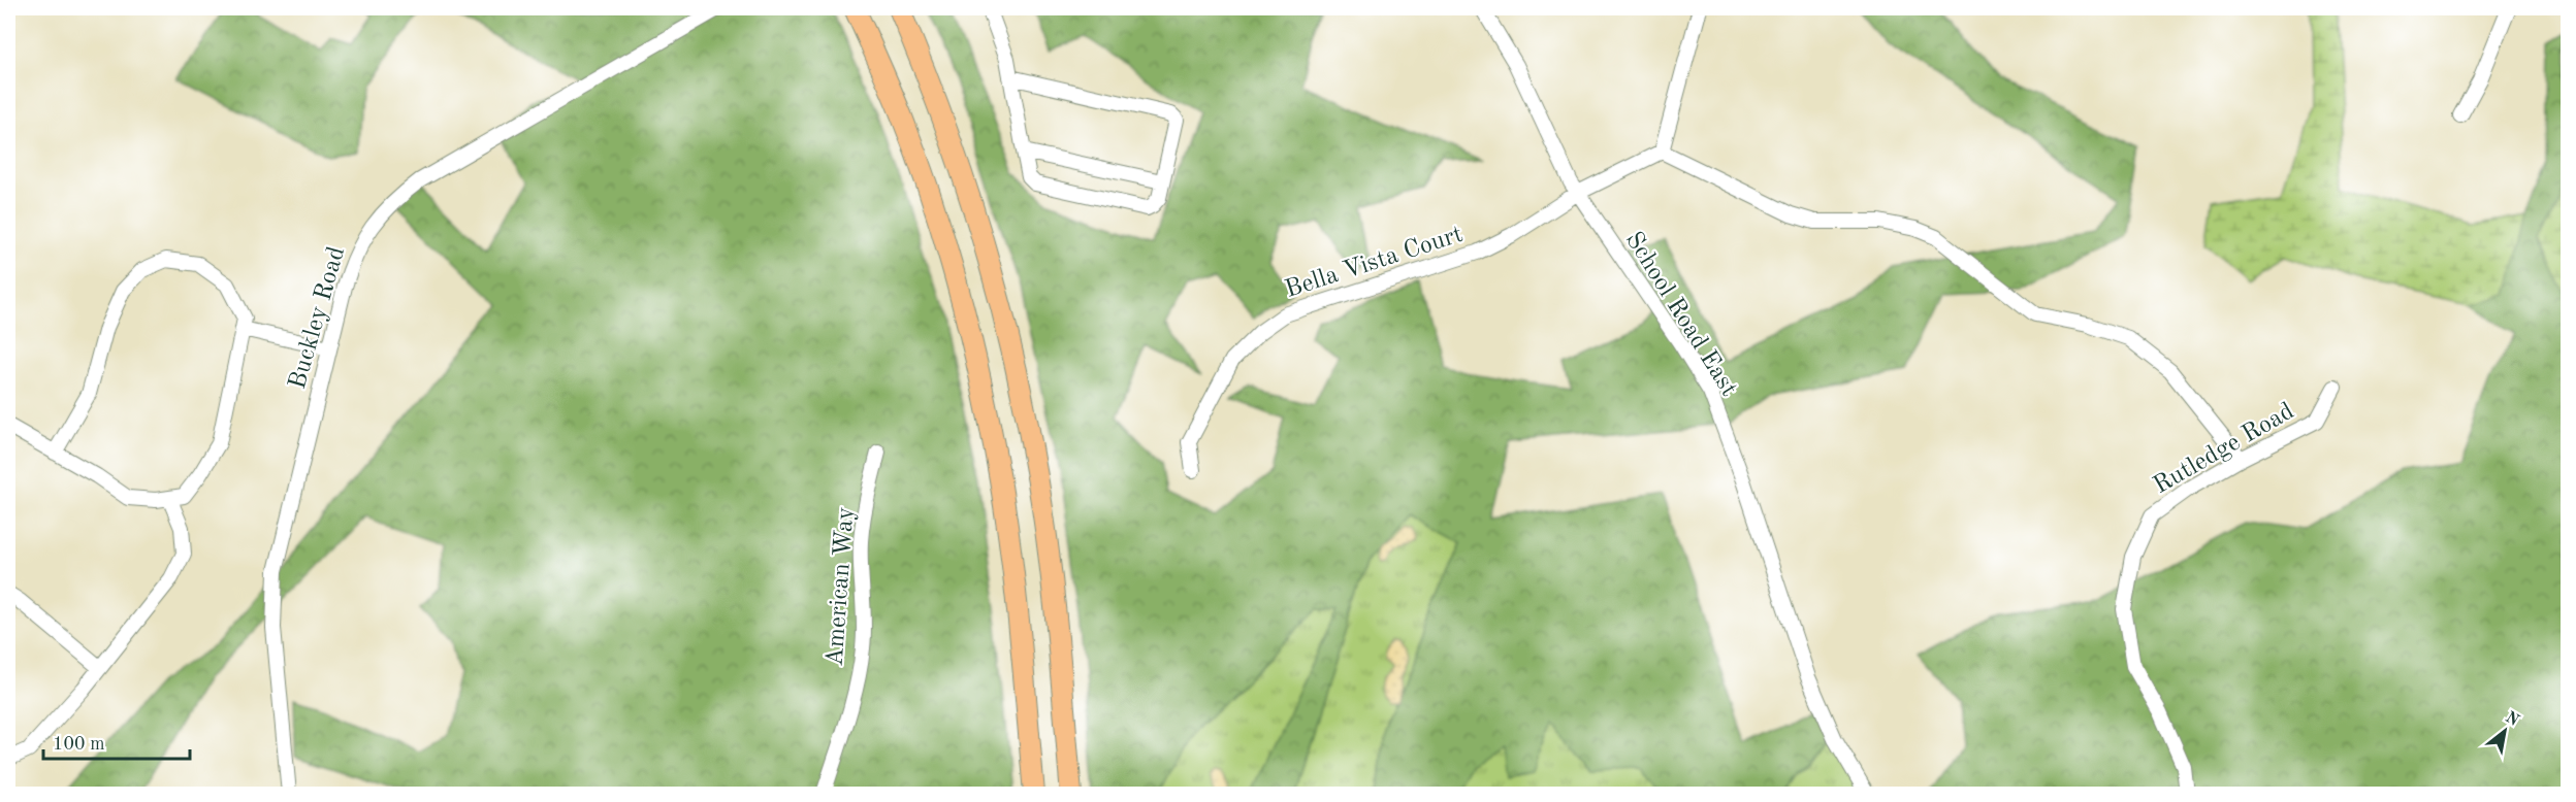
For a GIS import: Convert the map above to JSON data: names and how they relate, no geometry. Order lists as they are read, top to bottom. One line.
{"streets":{"street":["Bella Vista Court","School Road East","Buckley Road","Rutledge Road","American Way"]},"crossings":[["Bella Vista Court","School Road East"]],"scale_bar":"100 m","north":"top right"}
